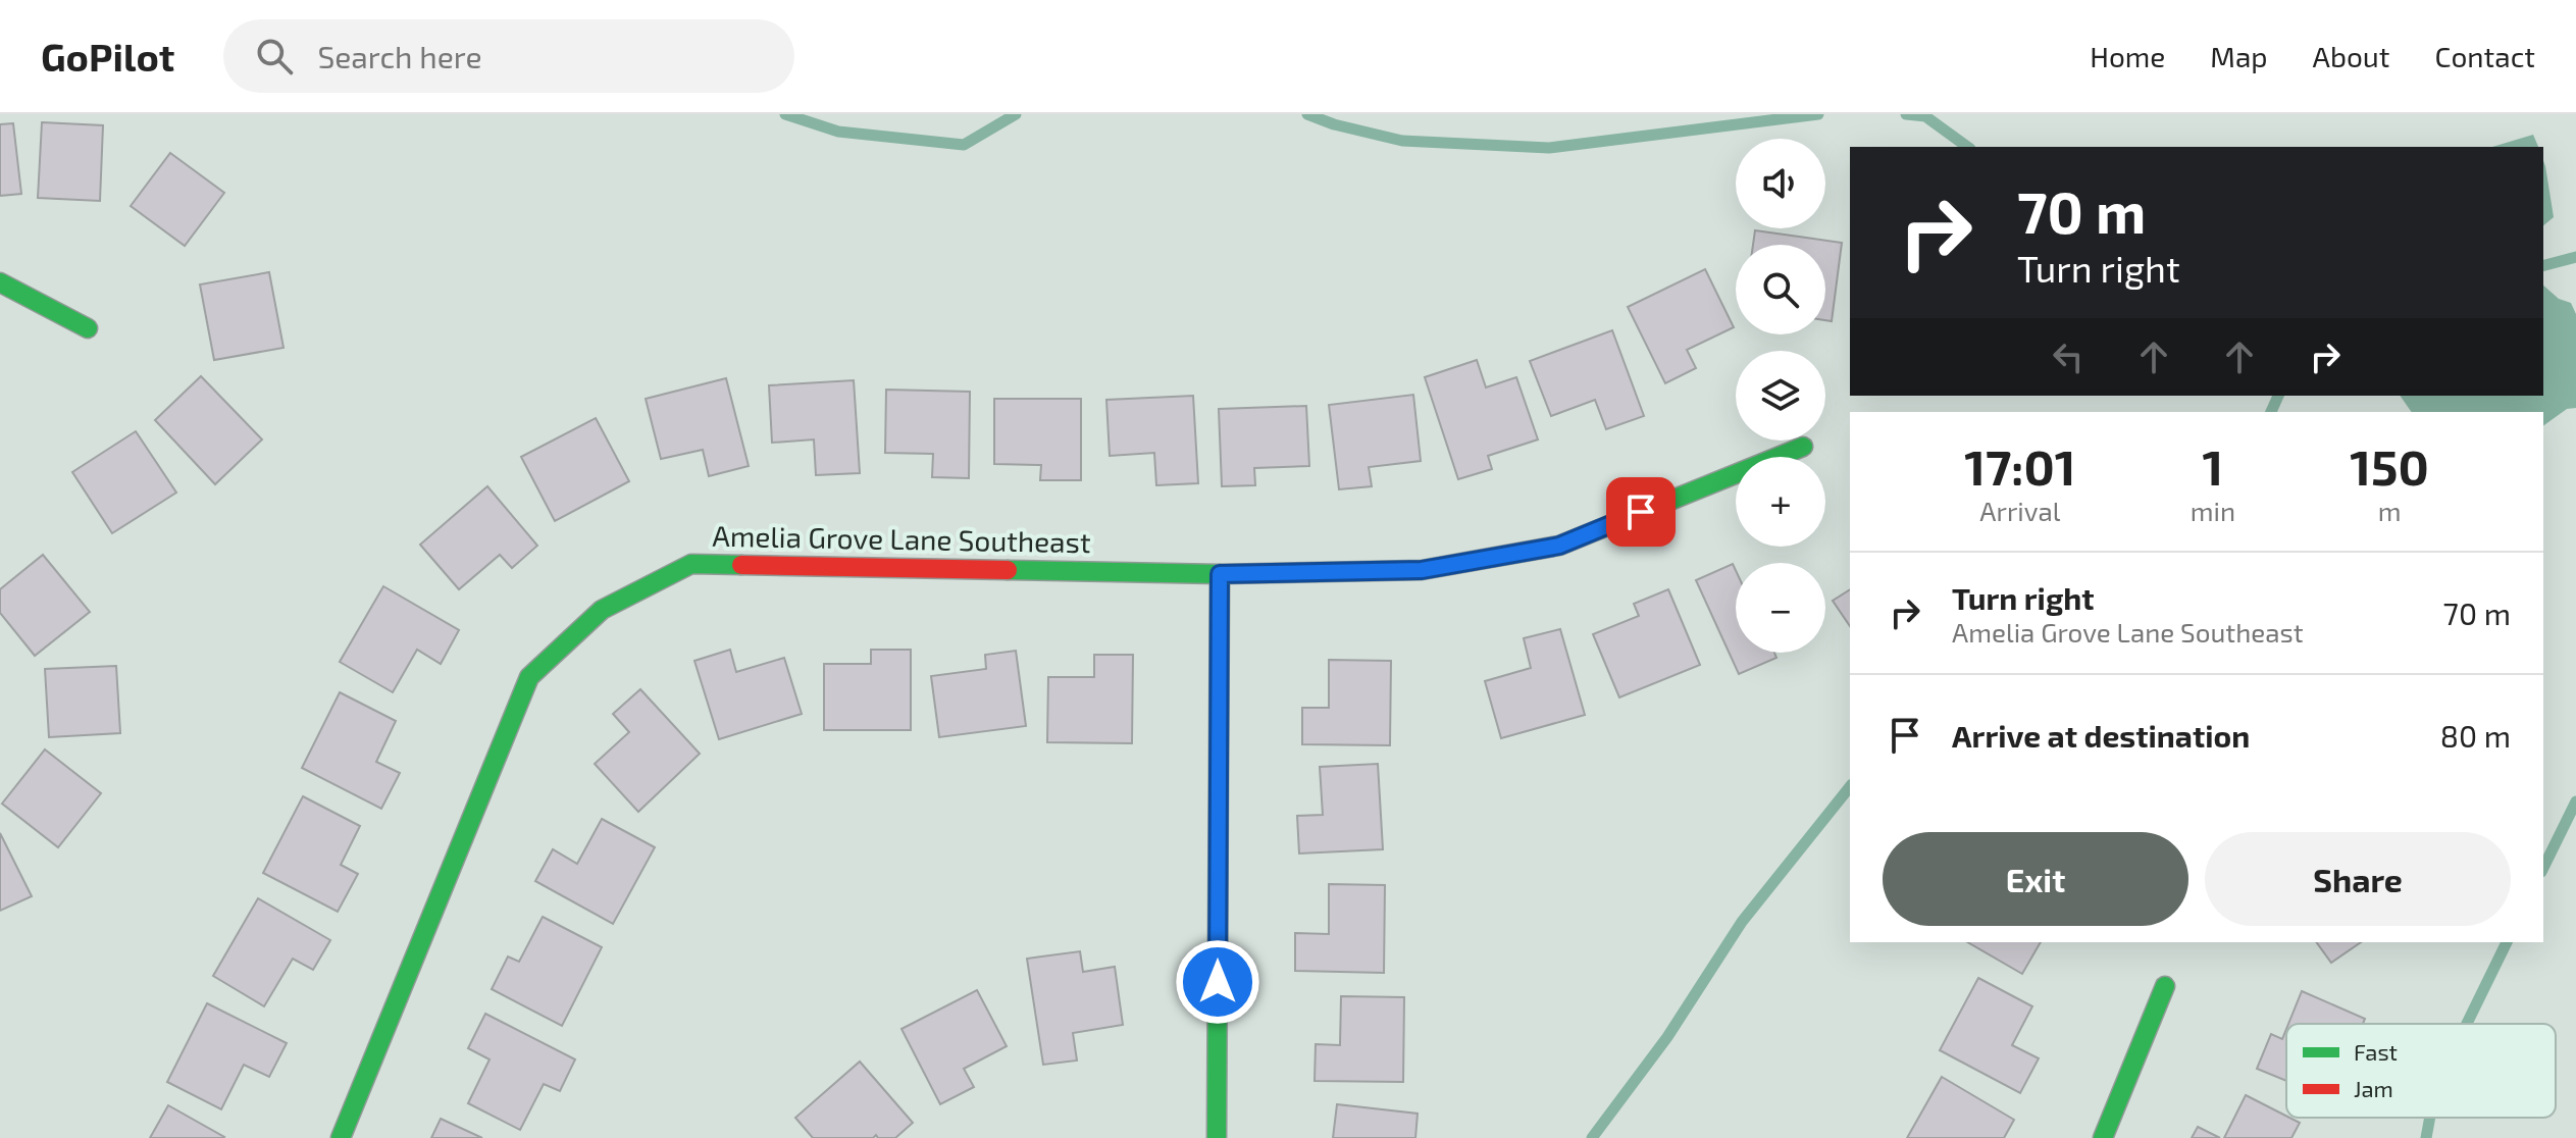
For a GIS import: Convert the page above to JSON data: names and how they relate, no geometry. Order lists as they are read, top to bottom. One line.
{"streets":{"street":["Amelia Grove Lane Southeast"]},"legend":["Fast","Jam"],"page":{"header":"GoPilot","search":"Search here","nav":["Home","Map","About","Contact"],"map_buttons":["+","−"],"turn":["70 m","Turn right"],"eta":["17:01","Arrival","1","min","150","m"],"list":[{"name":"Turn right","note":"Amelia Grove Lane Southeast","value":"70 m"},{"name":"Arrive at destination","value":"80 m"}],"buttons":["Exit","Share"]}}
